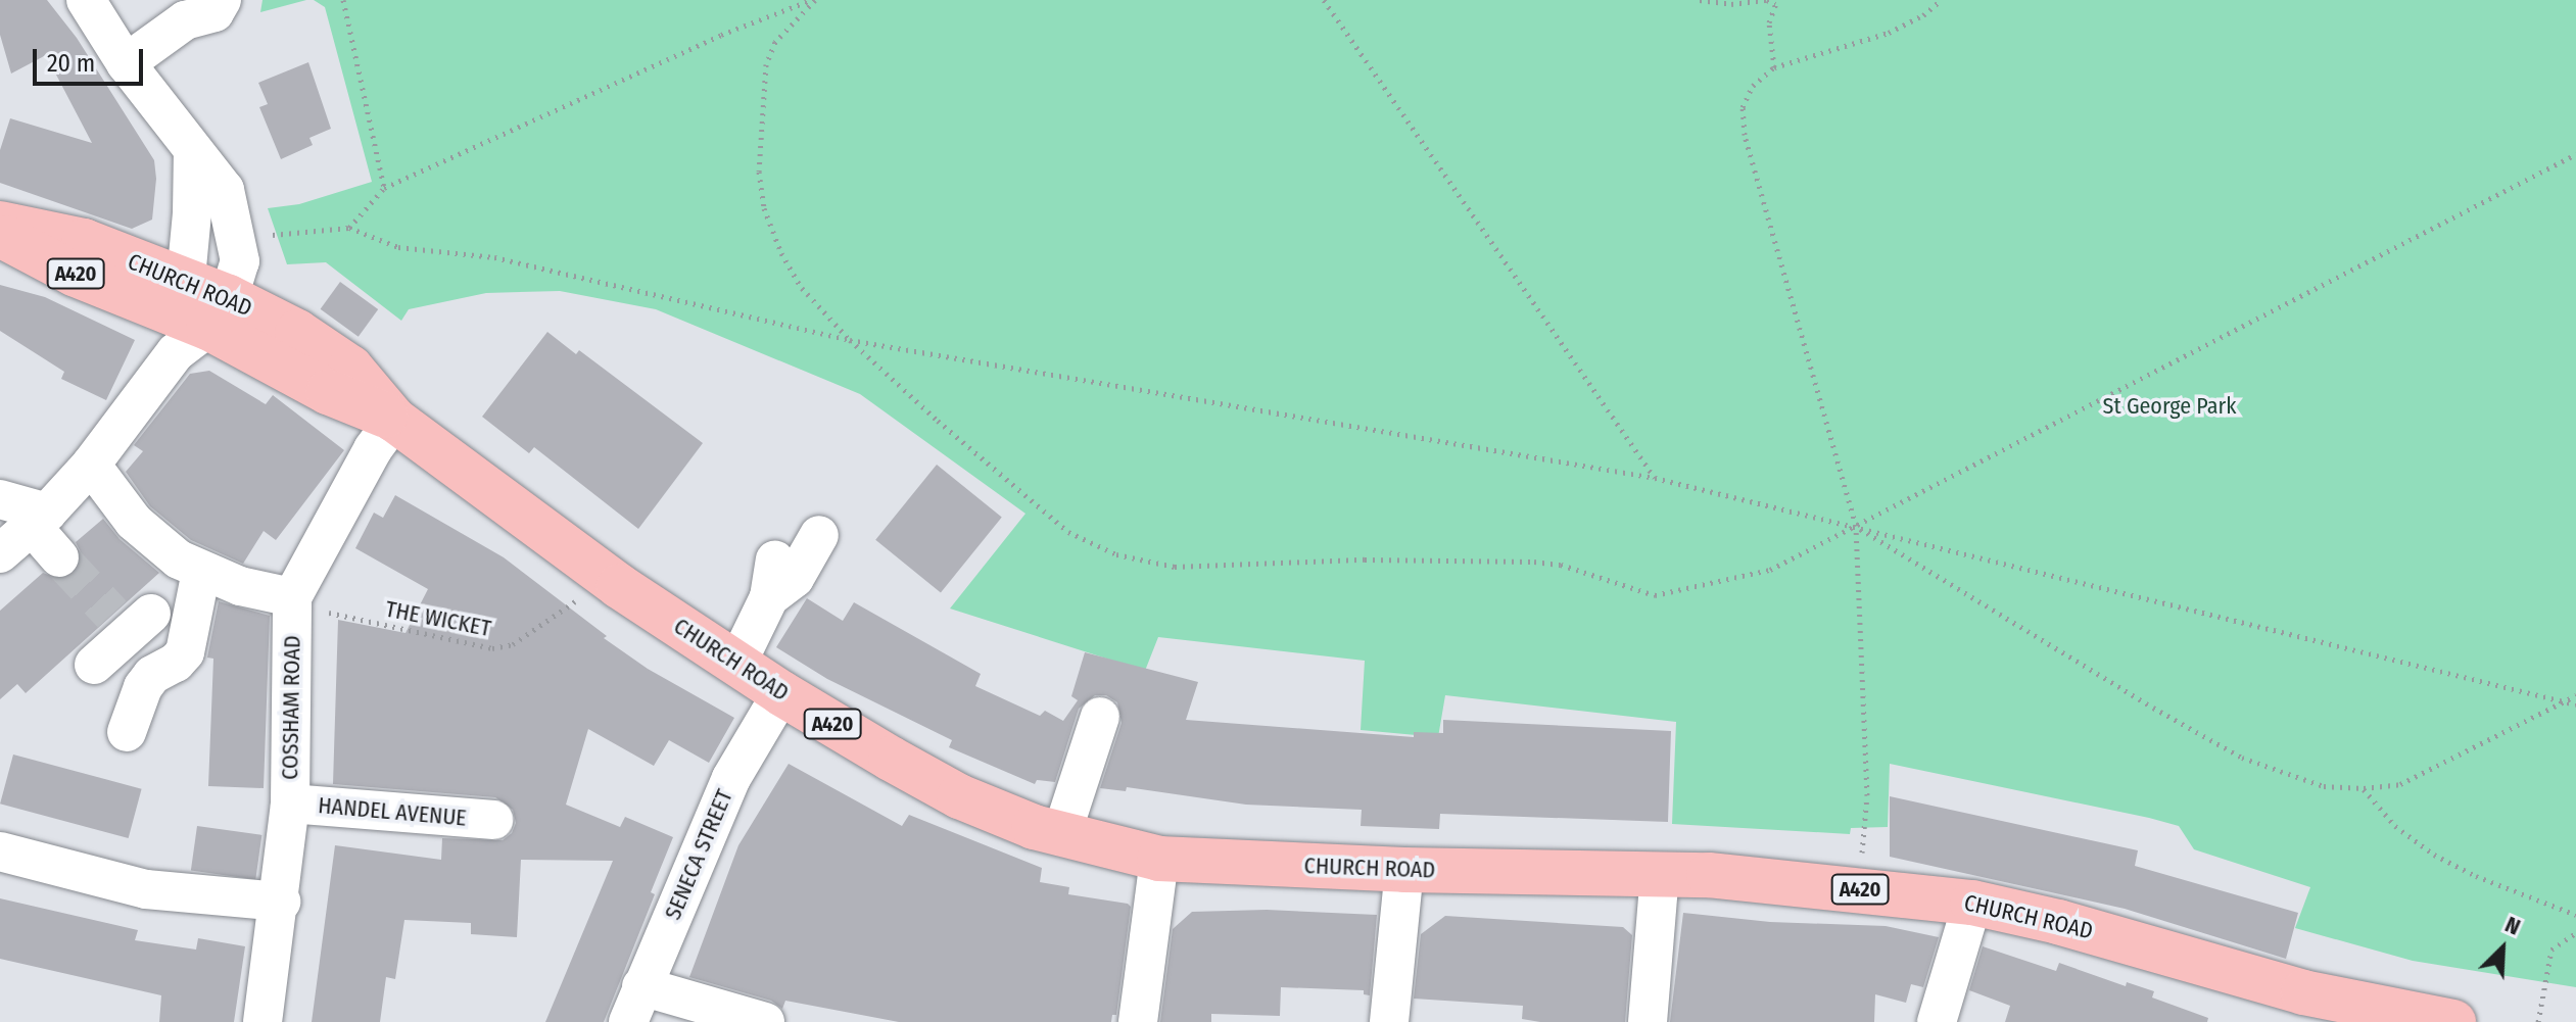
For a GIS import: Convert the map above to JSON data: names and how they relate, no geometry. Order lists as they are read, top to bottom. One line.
{"streets":{"main road":["A420","CHURCH ROAD"],"street":["COSSHAM ROAD","HANDEL AVENUE","SENECA STREET"],"path":["THE WICKET"]},"crossings":[["CHURCH ROAD","THE WICKET"],["CHURCH ROAD","COSSHAM ROAD"],["CHURCH ROAD","SENECA STREET"],["THE WICKET","COSSHAM ROAD"],["COSSHAM ROAD","HANDEL AVENUE"]],"parks":["St George Park"],"scale_bar":"20 m","north":"top right"}
